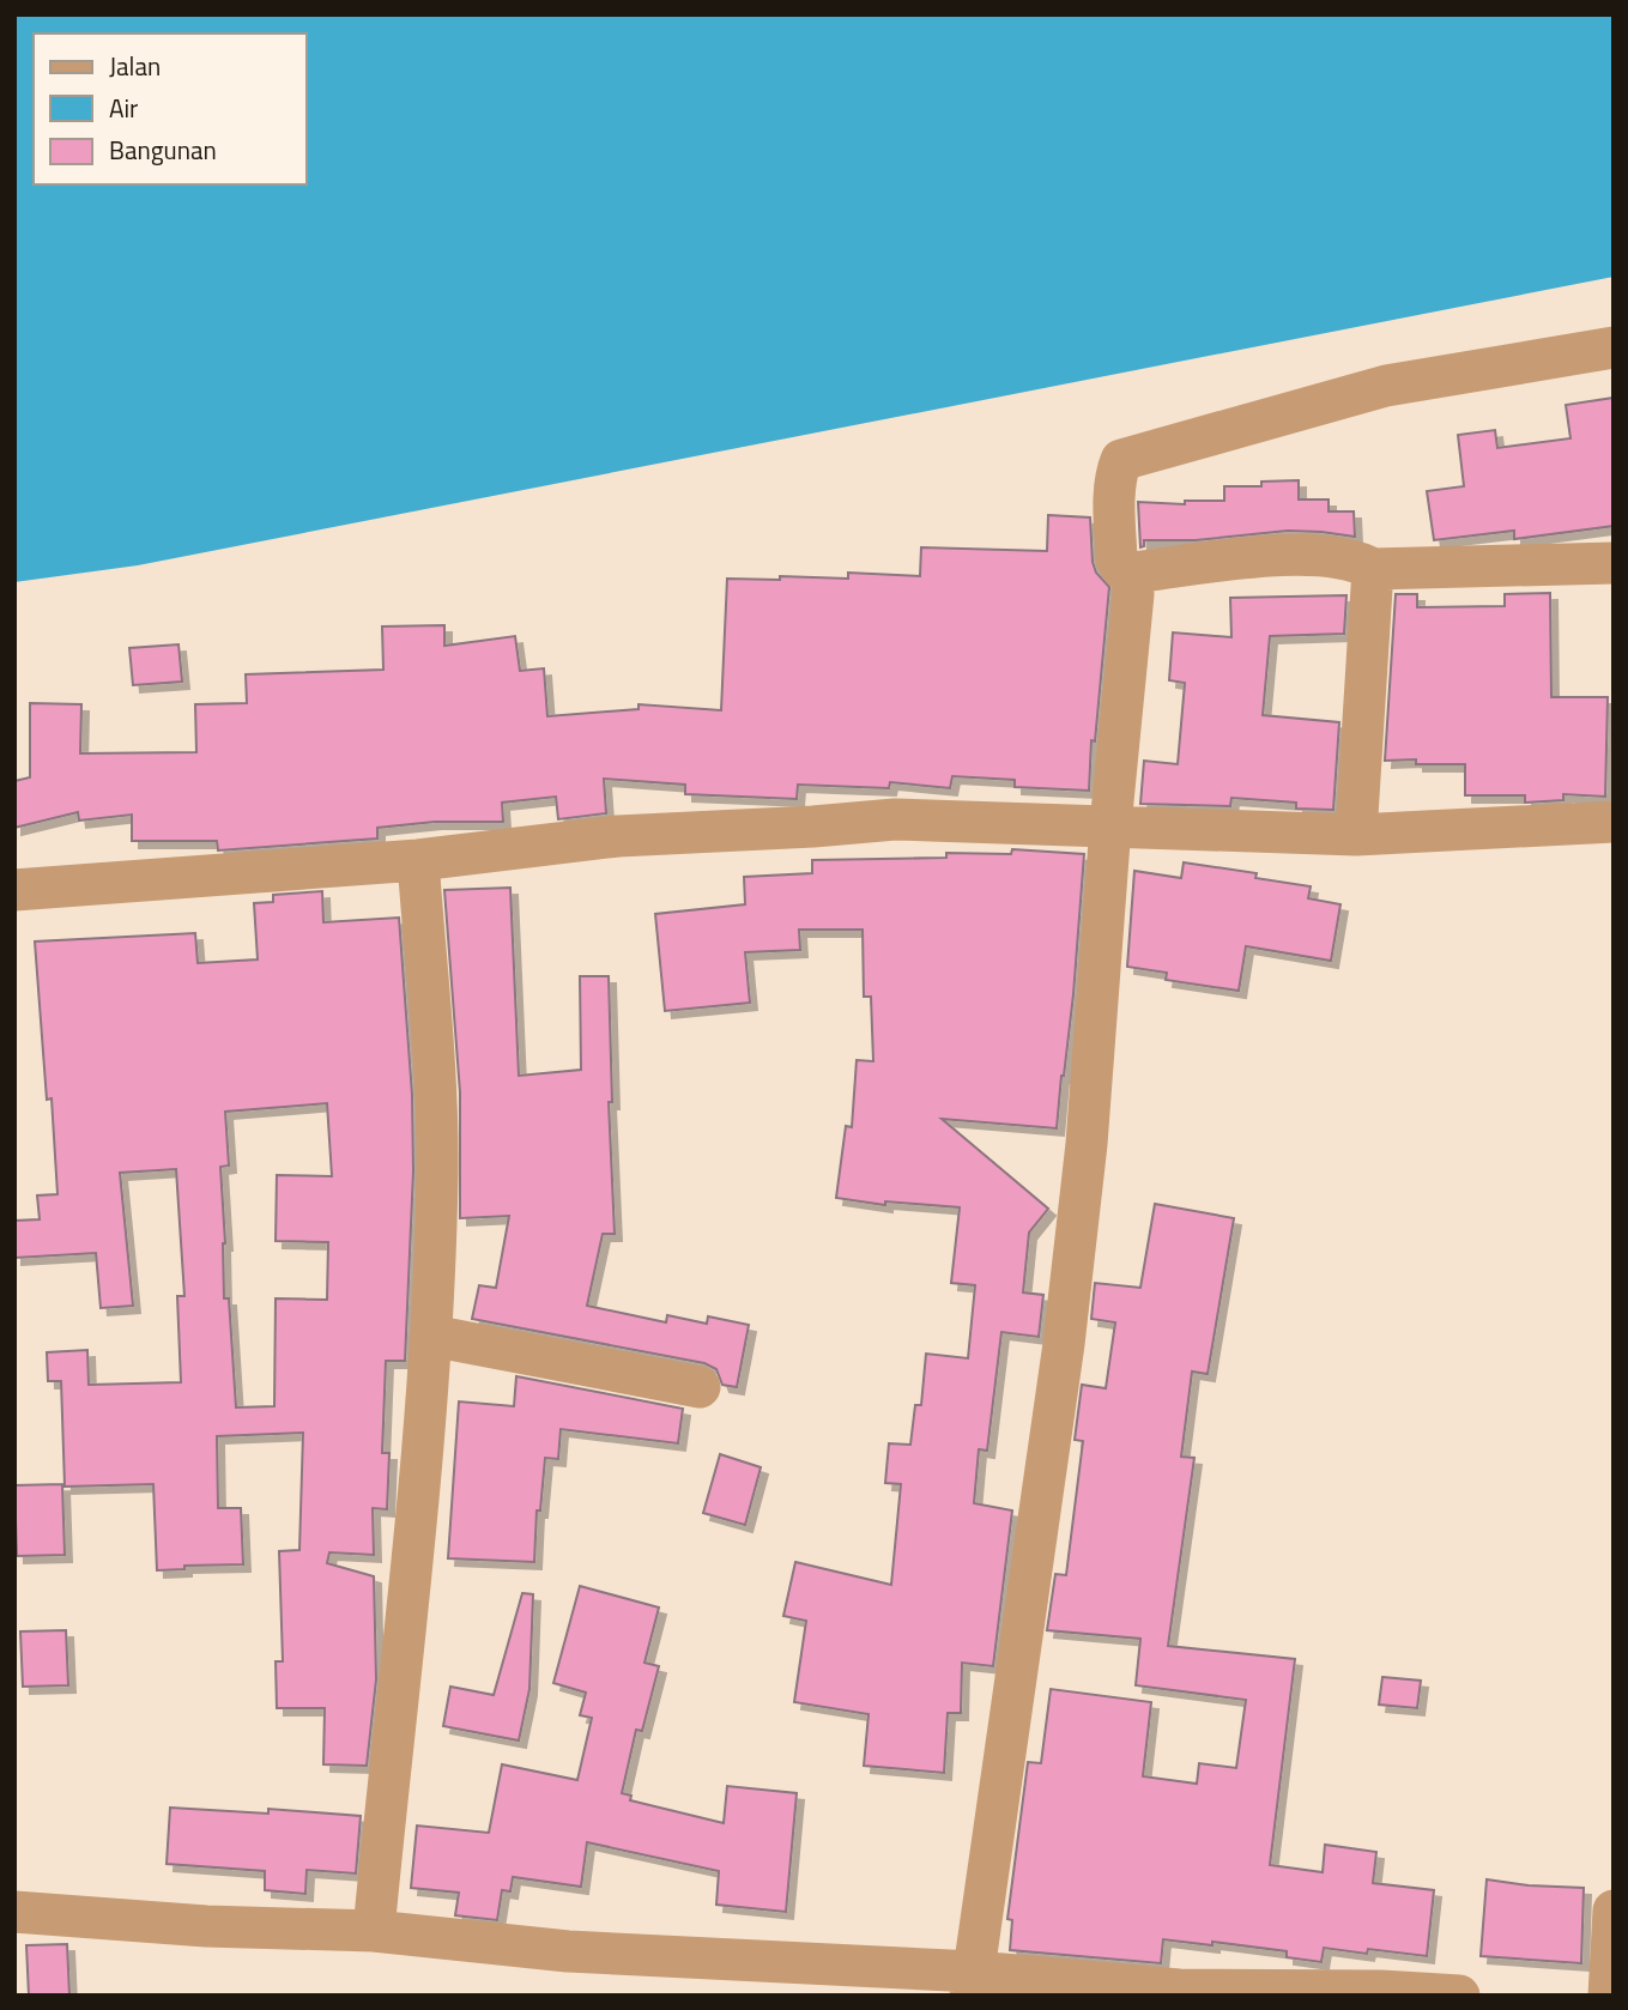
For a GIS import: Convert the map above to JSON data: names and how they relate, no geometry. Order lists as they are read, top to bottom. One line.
{"legend":["Jalan","Air","Bangunan"]}
